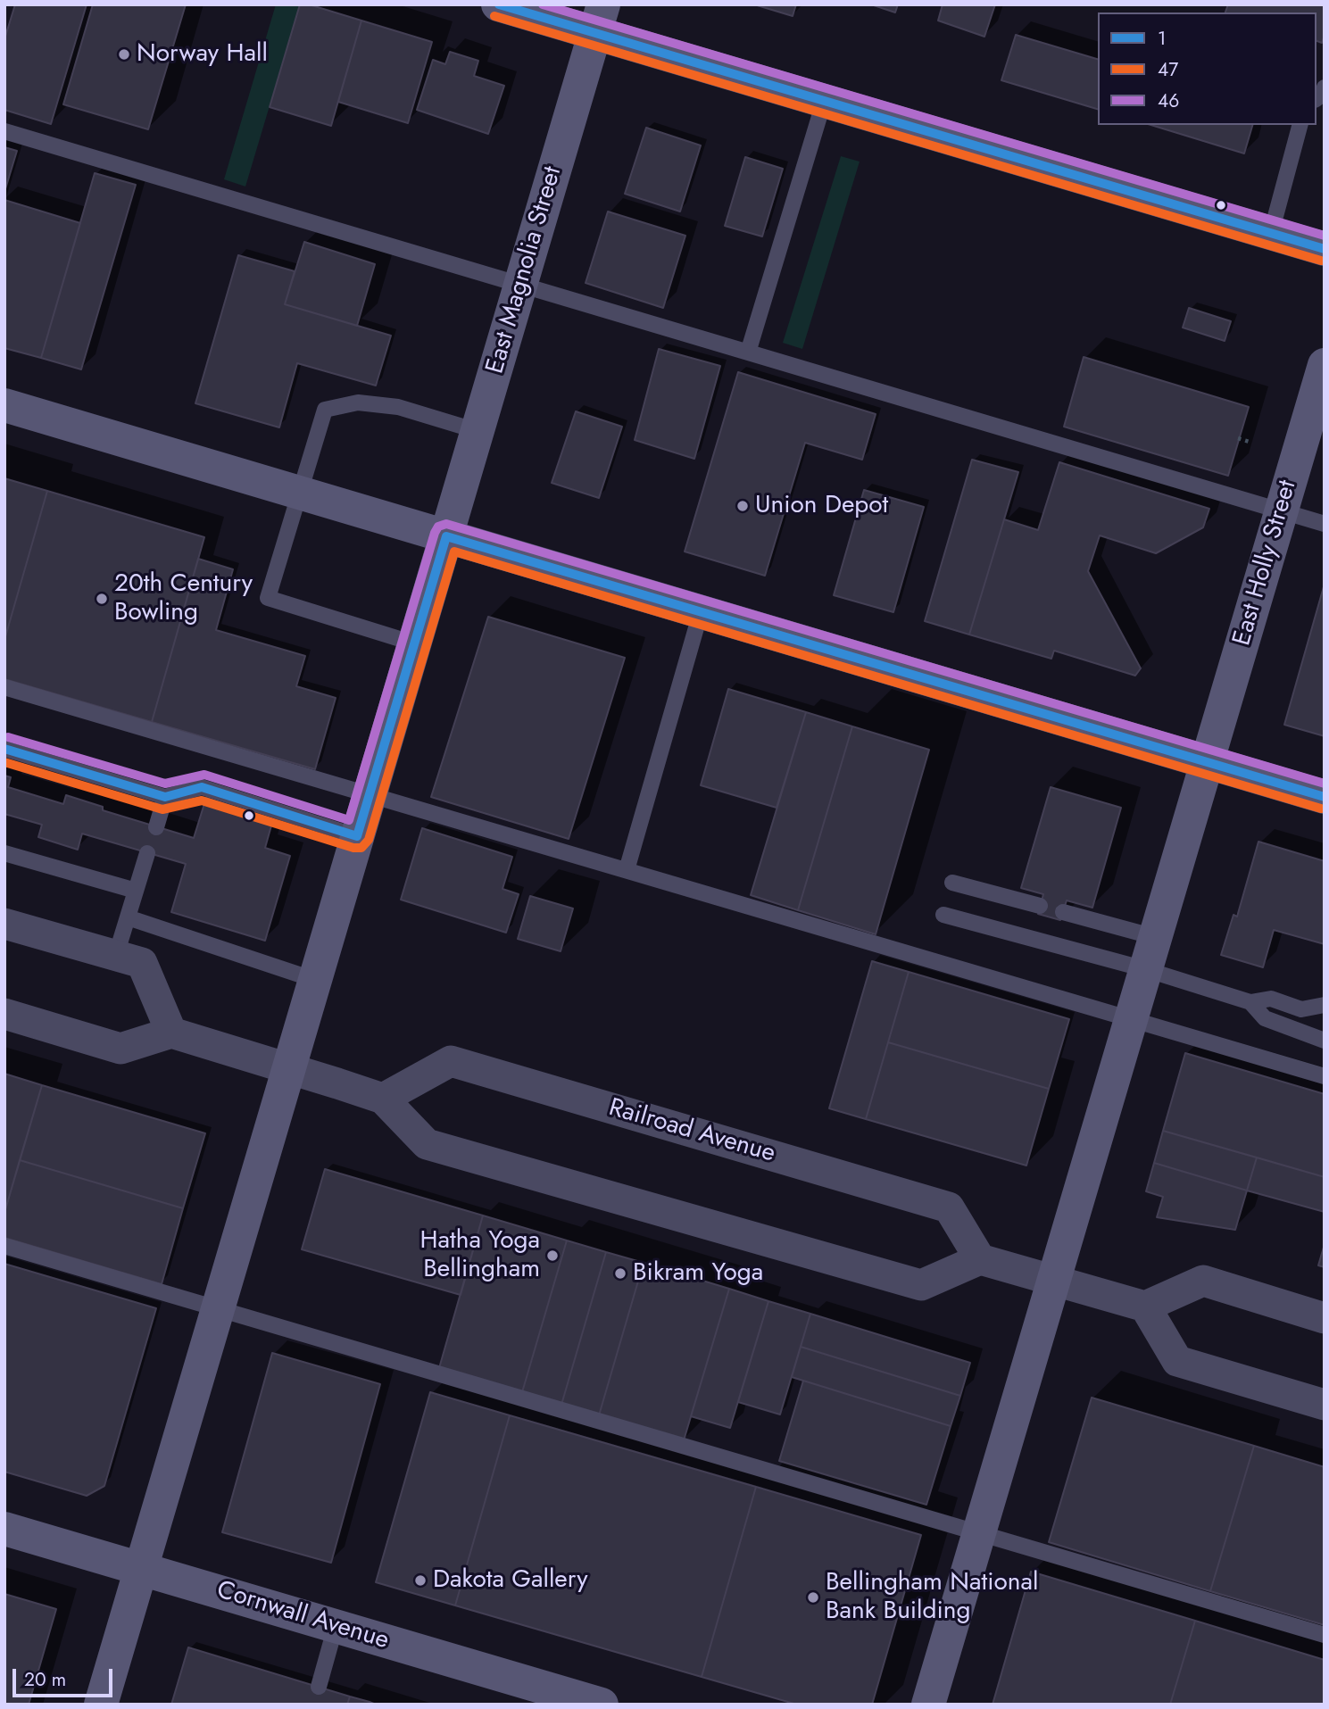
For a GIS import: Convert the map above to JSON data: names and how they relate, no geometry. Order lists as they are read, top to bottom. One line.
{"streets":{"main road":["East Magnolia Street","East Holly Street","Cornwall Avenue"],"street":["Railroad Avenue"]},"crossings":[["East Magnolia Street","Cornwall Avenue"]],"places":["Norway Hall","Union Depot","20th Century Bowling","Hatha Yoga Bellingham","Bikram Yoga","Dakota Gallery","Bellingham National Bank Building"],"lines":["transit line 1","transit line 46","transit line 47"],"legend":["1","47","46"],"scale_bar":"20 m"}
